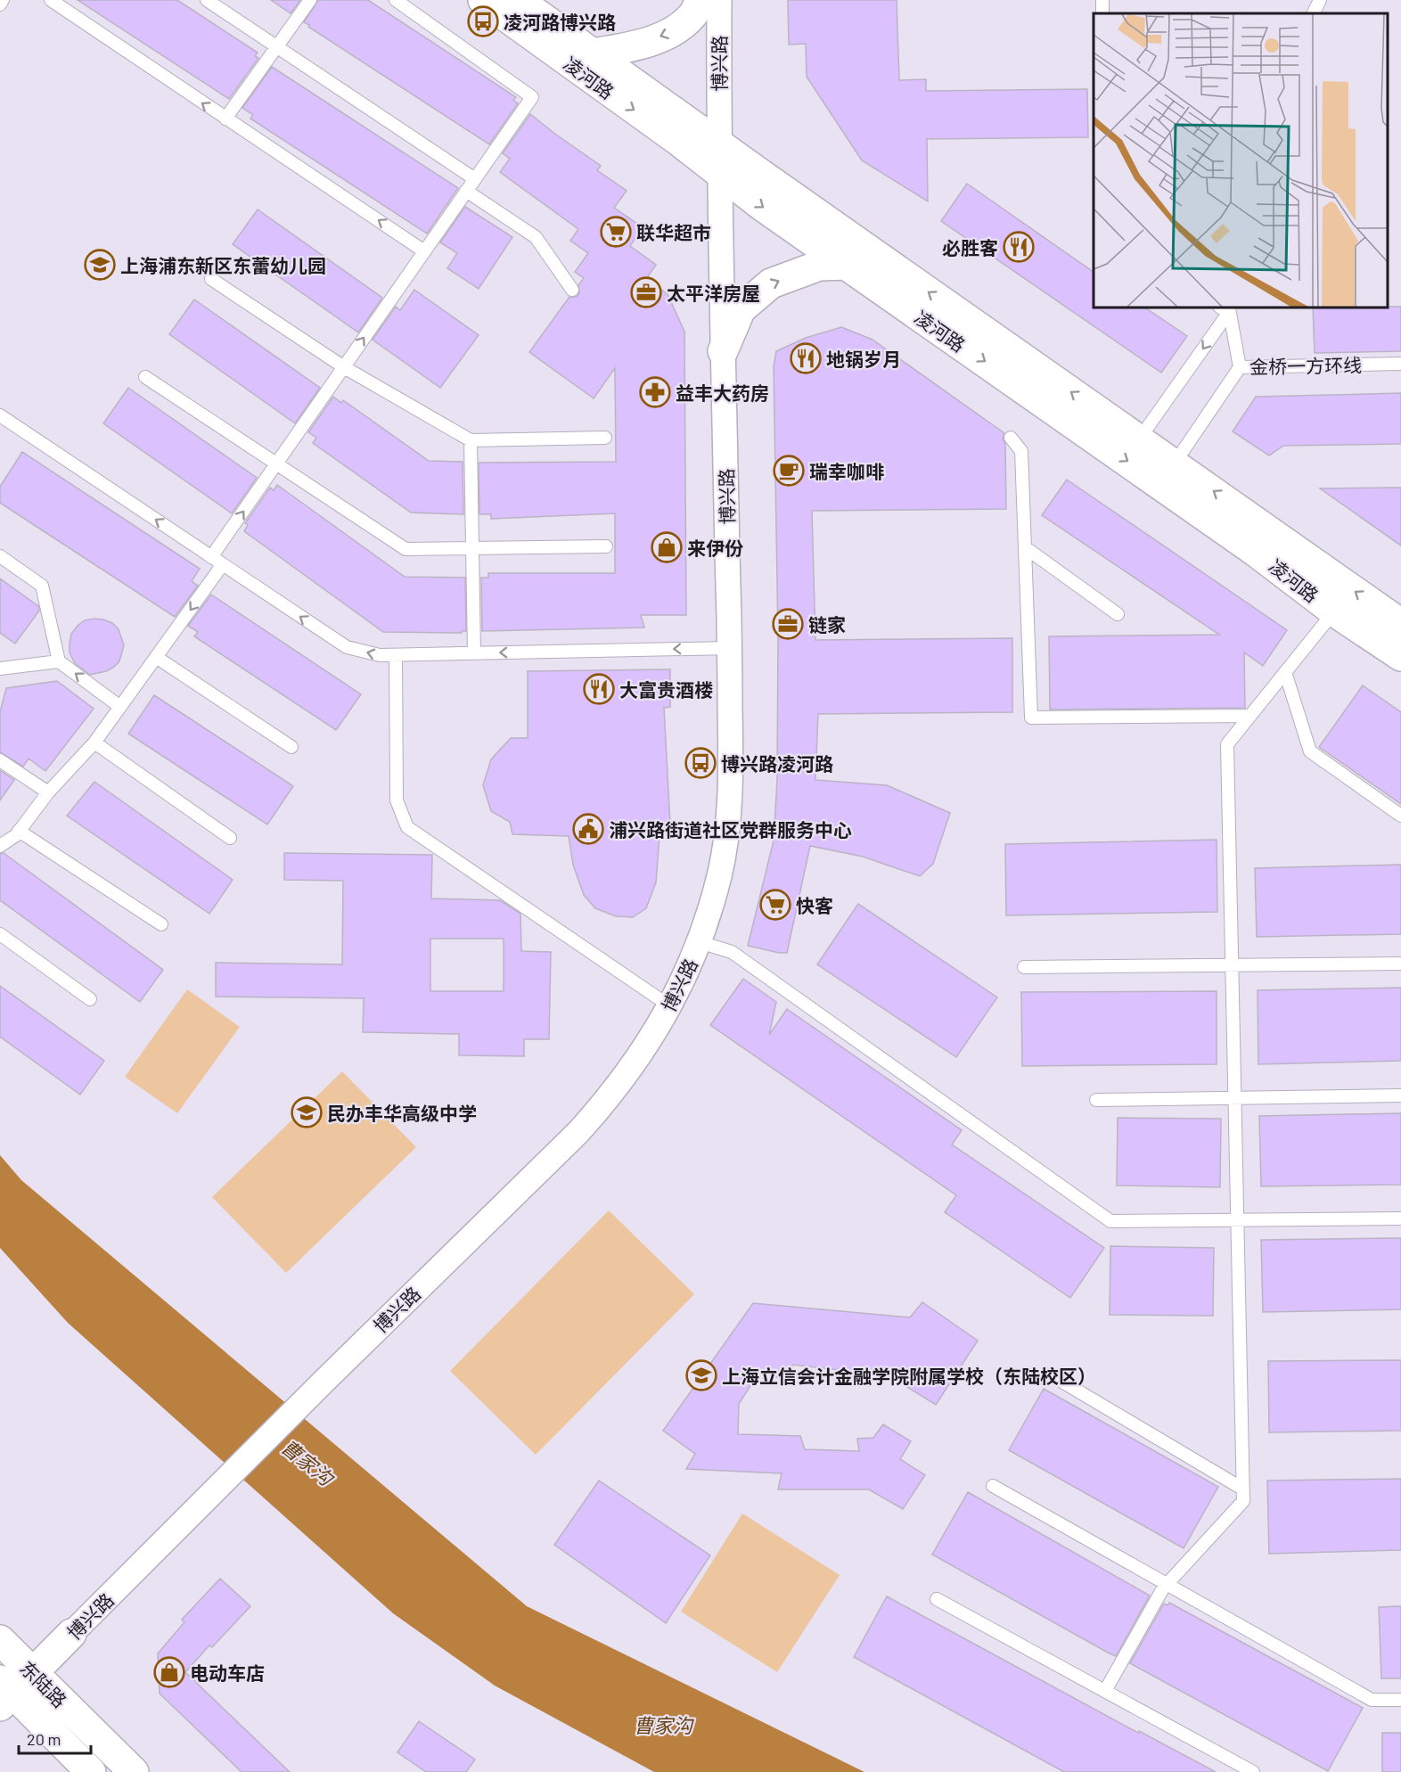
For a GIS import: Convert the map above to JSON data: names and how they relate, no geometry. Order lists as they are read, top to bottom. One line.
{"streets":{"street":["博兴路","凌河路","东陆路"],"lane":["金桥一方环线"]},"crossings":[["博兴路","凌河路"],["博兴路","东陆路"],["凌河路","金桥一方环线"]],"water":["曹家沟"],"places":{"bus stop":["凌河路博兴路","博兴路凌河路"],"supermarket":["联华超市","快客"],"restaurant":["必胜客","地锅岁月","大富贵酒楼"],"school or university":["上海浦东新区东蕾幼儿园","民办丰华高级中学","上海立信会计金融学院附属学校（东陆校区）"],"office":["太平洋房屋","链家"],"pharmacy":["益丰大药房"],"cafe":["瑞幸咖啡"],"shop":["来伊份","电动车店"],"public building":["浦兴路街道社区党群服务中心"]},"scale_bar":"20 m"}
